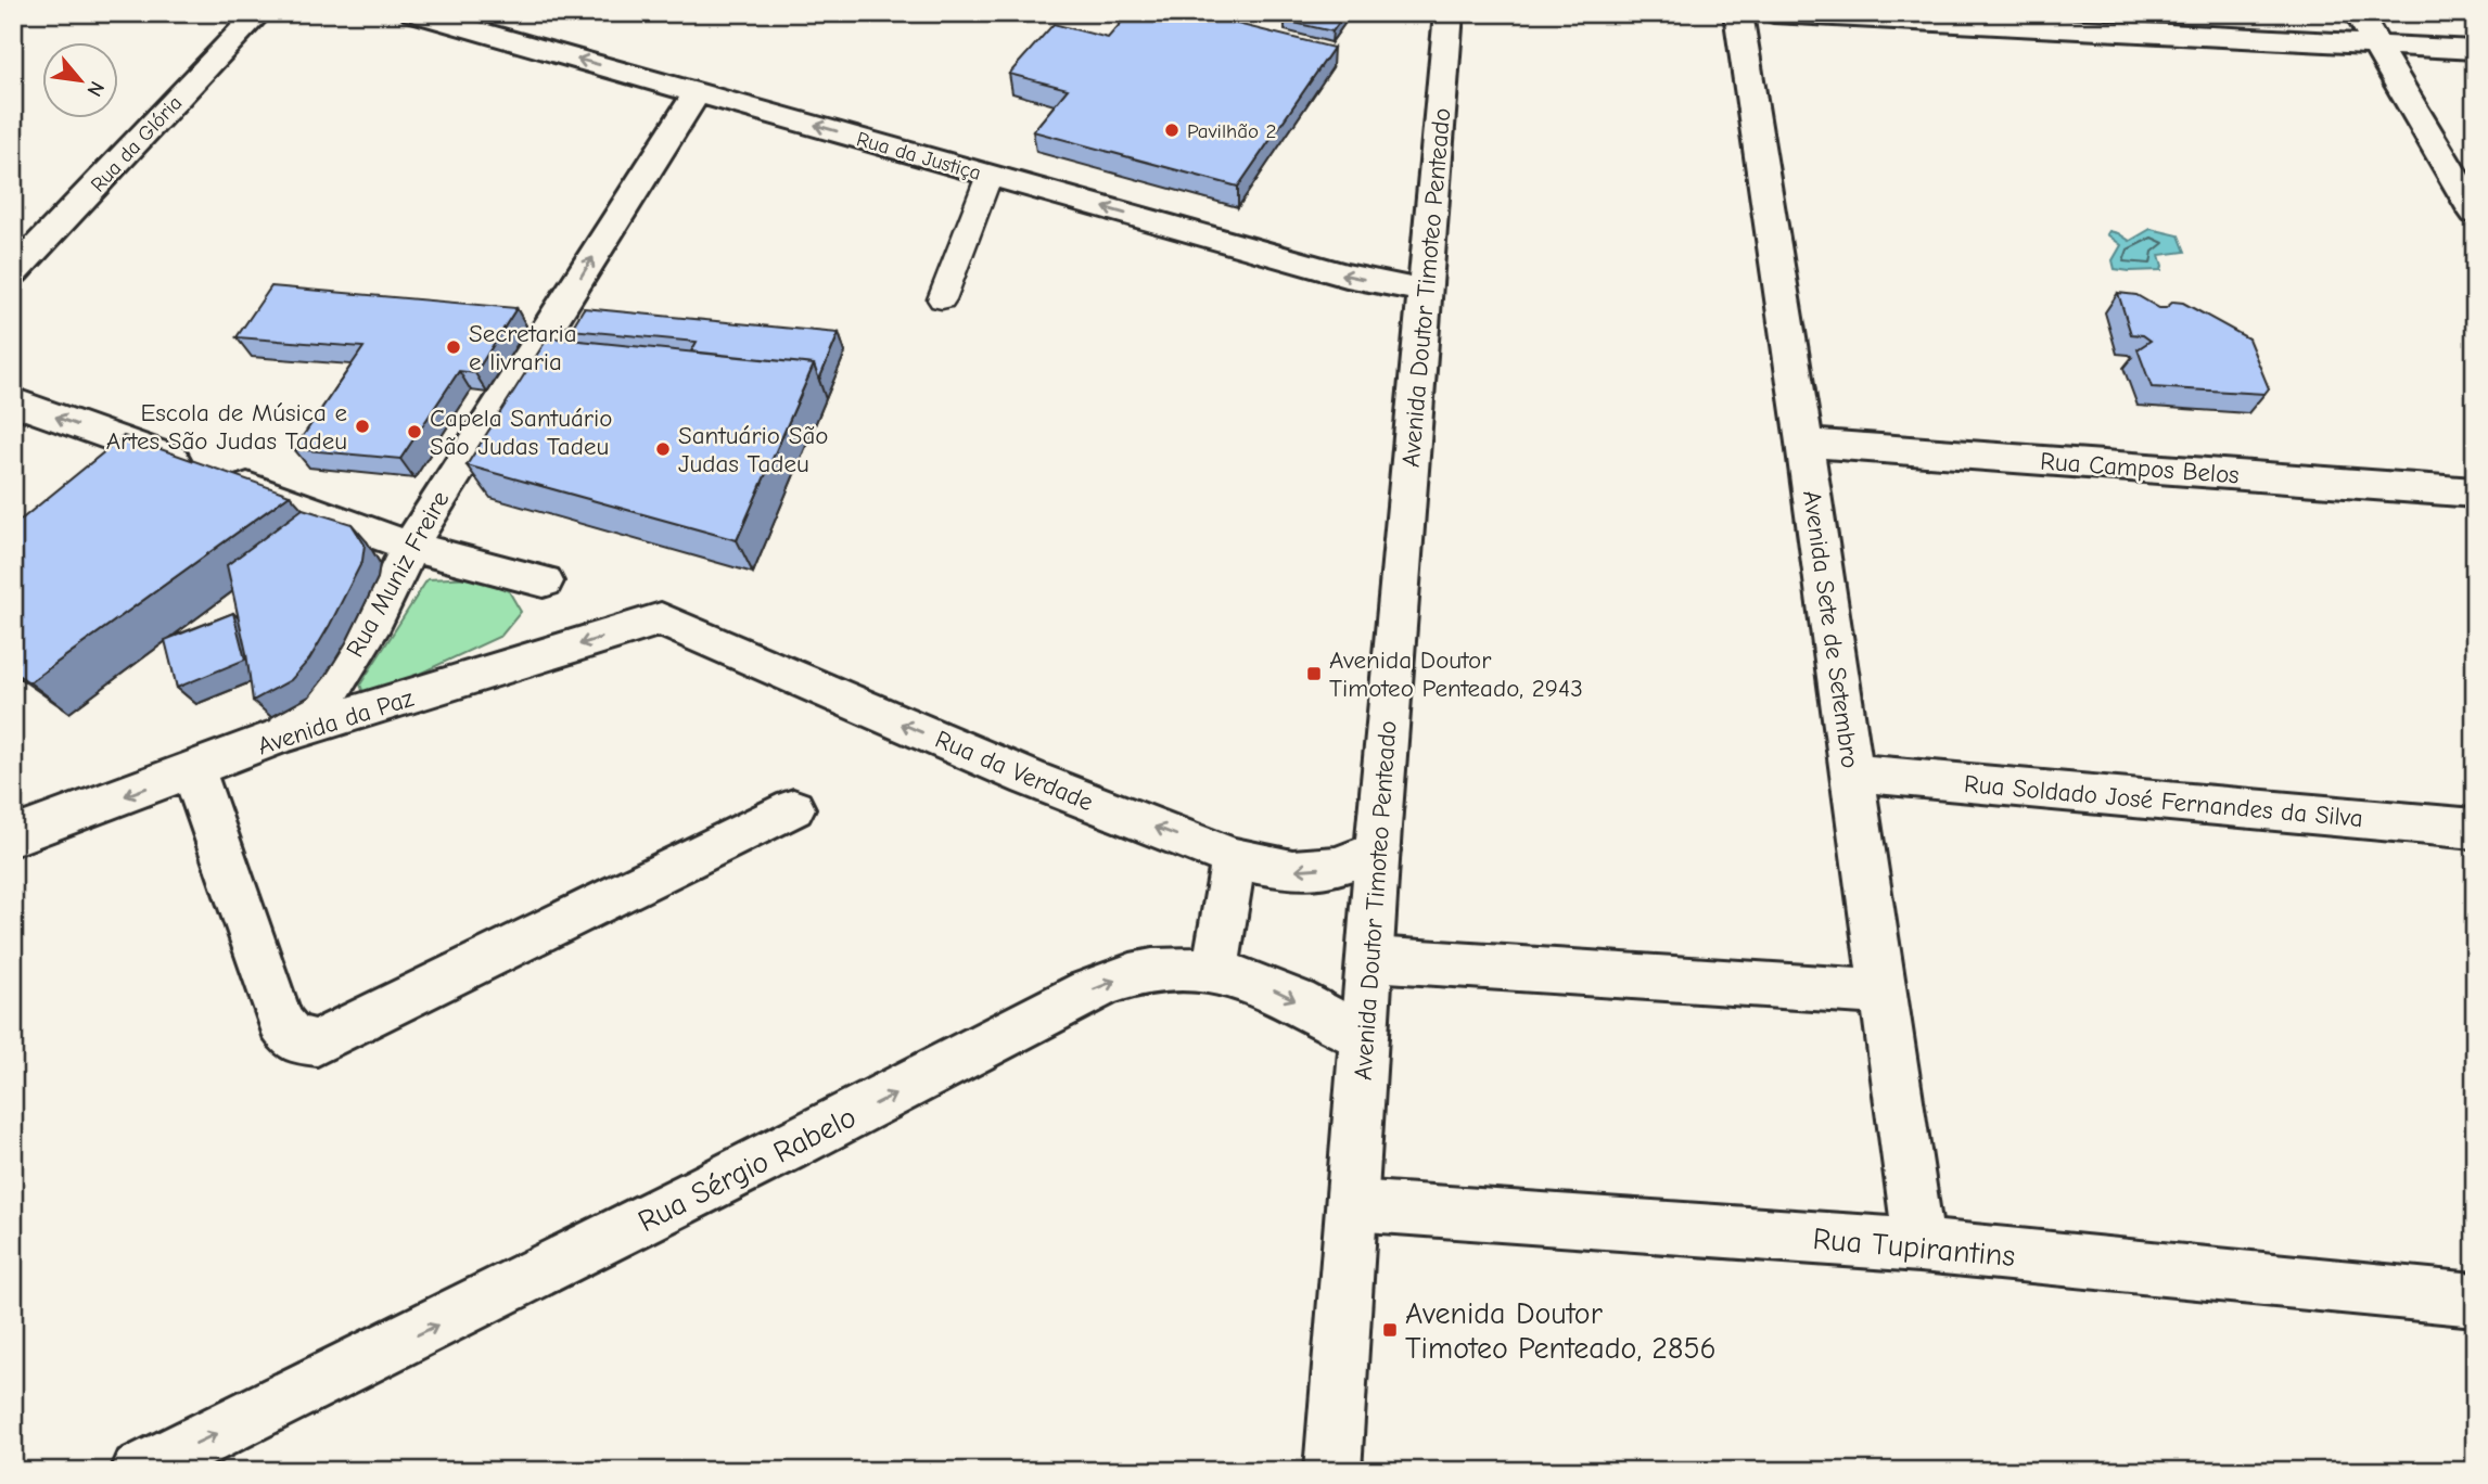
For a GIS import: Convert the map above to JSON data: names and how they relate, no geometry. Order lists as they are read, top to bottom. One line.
{"streets":{"street":["Rua da Glória","Rua da Justiça","Avenida Doutor Timoteo Penteado","Rua Campos Belos","Rua Muniz Freire","Avenida Sete de Setembro","Avenida da Paz","Rua da Verdade","Rua Soldado José Fernandes da Silva","Rua Sérgio Rabelo","Rua Tupirantins"]},"crossings":[["Rua da Justiça","Avenida Doutor Timoteo Penteado"],["Rua da Justiça","Rua Muniz Freire"],["Avenida Doutor Timoteo Penteado","Rua da Verdade"],["Avenida Doutor Timoteo Penteado","Rua Sérgio Rabelo"],["Avenida Doutor Timoteo Penteado","Rua Tupirantins"],["Rua Campos Belos","Avenida Sete de Setembro"],["Rua Muniz Freire","Avenida da Paz"],["Avenida Sete de Setembro","Rua Soldado José Fernandes da Silva"],["Avenida Sete de Setembro","Rua Tupirantins"],["Avenida da Paz","Rua da Verdade"]],"one_way":["Rua da Justiça","Rua Muniz Freire","Avenida da Paz","Rua da Verdade","Rua Sérgio Rabelo"],"places":{"other":["Pavilhão 2","Secretaria e livraria","Escola de Música e Artes São Judas Tadeu","Capela Santuário São Judas Tadeu","Santuário São Judas Tadeu"],"transit":["Avenida Doutor Timoteo Penteado, 2943","Avenida Doutor Timoteo Penteado, 2856"]},"north":"bottom right"}
